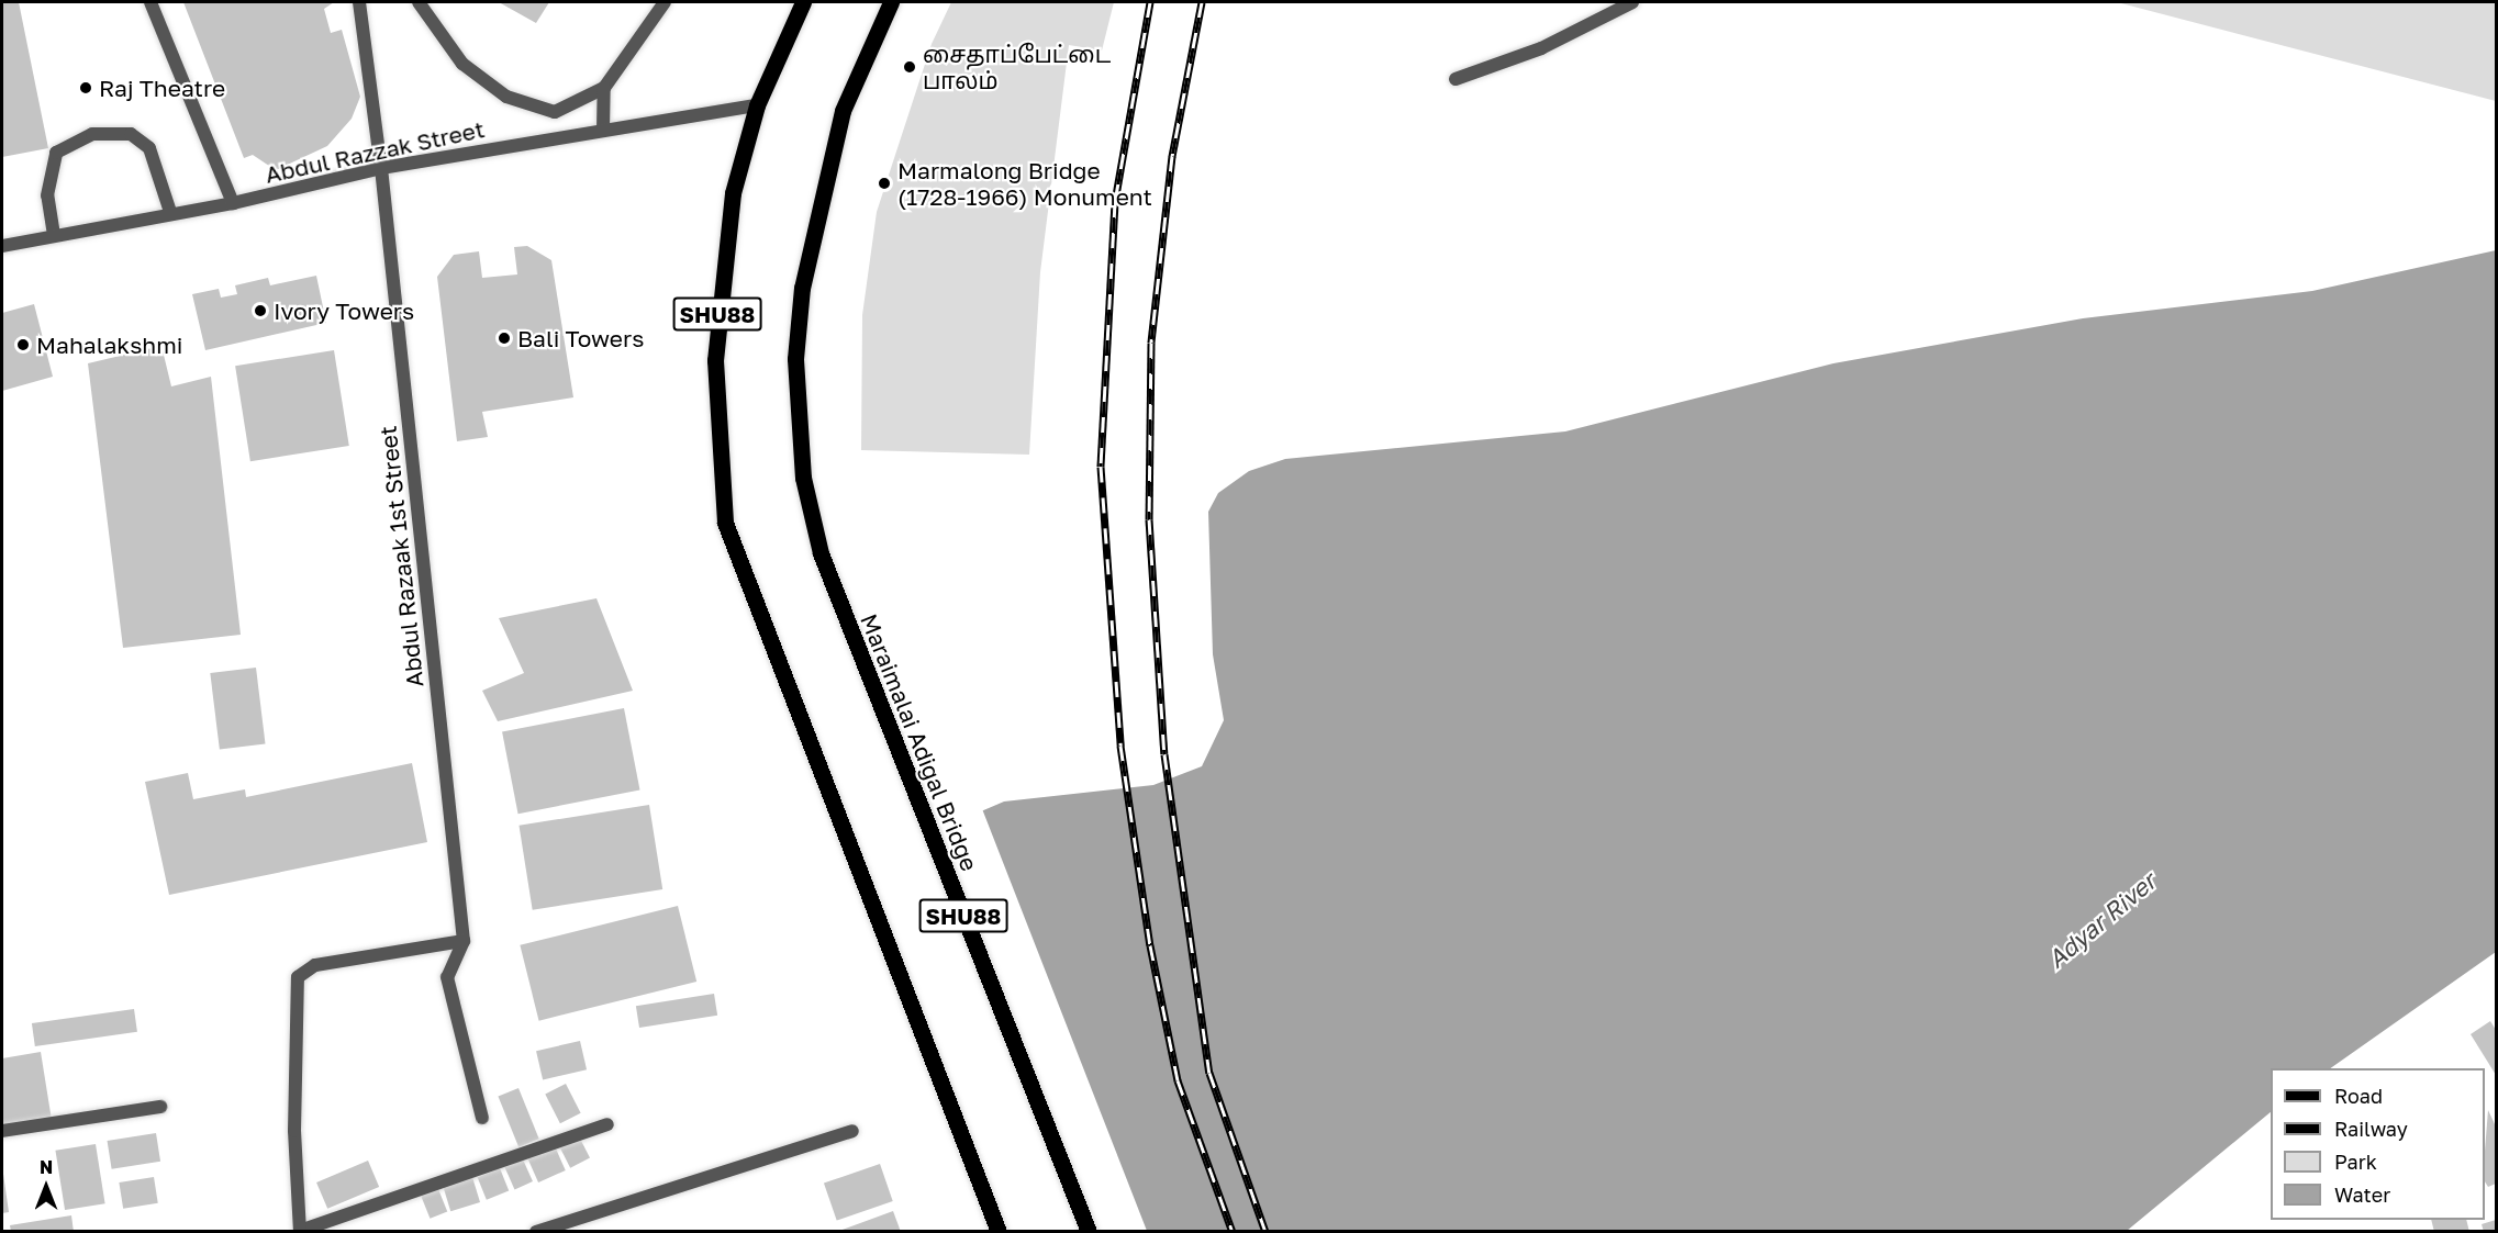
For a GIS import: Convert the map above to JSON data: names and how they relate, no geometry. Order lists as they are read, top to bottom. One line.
{"streets":{"main road":["SHU88","Maraimalai Adigal Bridge"],"street":["Abdul Razzak Street","Abdul Razaak 1st Street"]},"crossings":[["Abdul Razzak Street","SHU88"],["Abdul Razzak Street","Abdul Razaak 1st Street"]],"water":["Adyar River"],"places":["சைதாப்பேட்டை பாலம்","Raj Theatre","Marmalong Bridge (1728-1966) Monument","Ivory Towers","Bali Towers","Mahalakshmi"],"legend":["Road","Railway","Park","Water"],"north":"top"}
